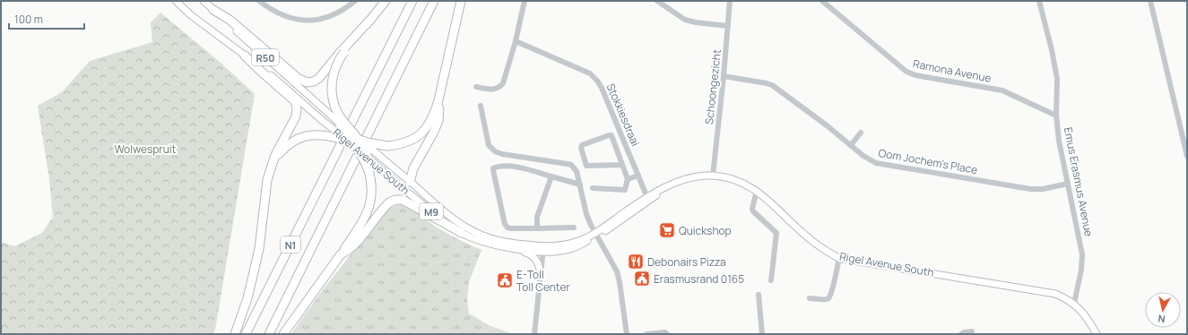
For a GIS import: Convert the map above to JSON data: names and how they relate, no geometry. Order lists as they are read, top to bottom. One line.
{"streets":{"highway":["N1"],"main road":["R50","Rigel Avenue South","M9"],"street":["Ramona Avenue","Schoongezicht","Stokkiesdraai","Oom Jochem's Place","Emus Erasmus Avenue"]},"crossings":[["Ramona Avenue","Emus Erasmus Avenue"],["Schoongezicht","Rigel Avenue South"],["Schoongezicht","Oom Jochem's Place"],["Stokkiesdraai","Rigel Avenue South"],["Rigel Avenue South","Emus Erasmus Avenue"],["Oom Jochem's Place","Emus Erasmus Avenue"]],"parks":["Wolwespruit"],"places":{"supermarket":["Quickshop"],"restaurant":["Debonairs Pizza"],"public building":["Erasmusrand 0165","E-Toll Toll Center"]},"scale_bar":"100 m","north":"bottom"}
